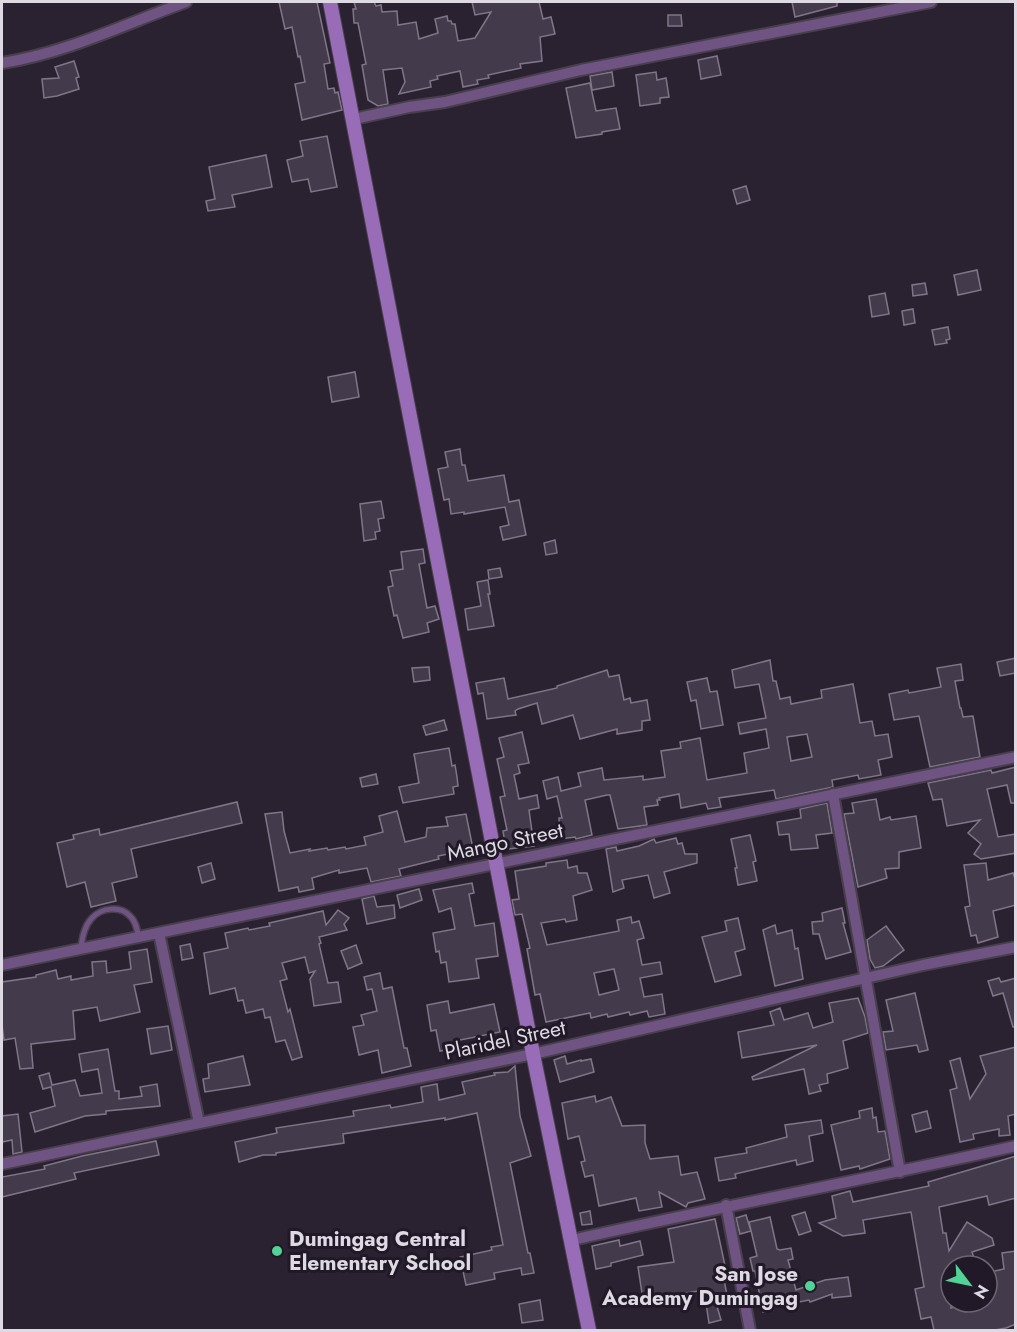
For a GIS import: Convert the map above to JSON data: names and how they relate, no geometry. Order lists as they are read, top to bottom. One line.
{"streets":{"street":["Mango Street","Plaridel Street"]},"places":["Dumingag Central Elementary School","San Jose Academy Dumingag"],"north":"bottom right"}
